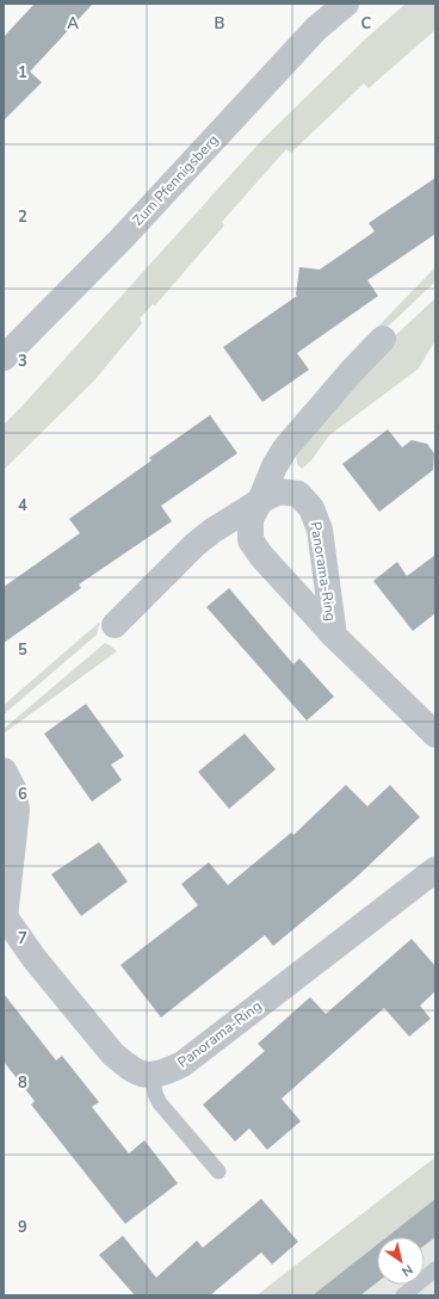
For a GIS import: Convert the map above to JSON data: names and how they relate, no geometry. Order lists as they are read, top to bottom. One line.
{"streets":{"street":["Zum Pfennigsberg","Panorama-Ring"]},"north":"bottom right","grid":{"columns":["A","B","C"],"rows":["1","2","3","4","5","6","7","8","9"]}}
